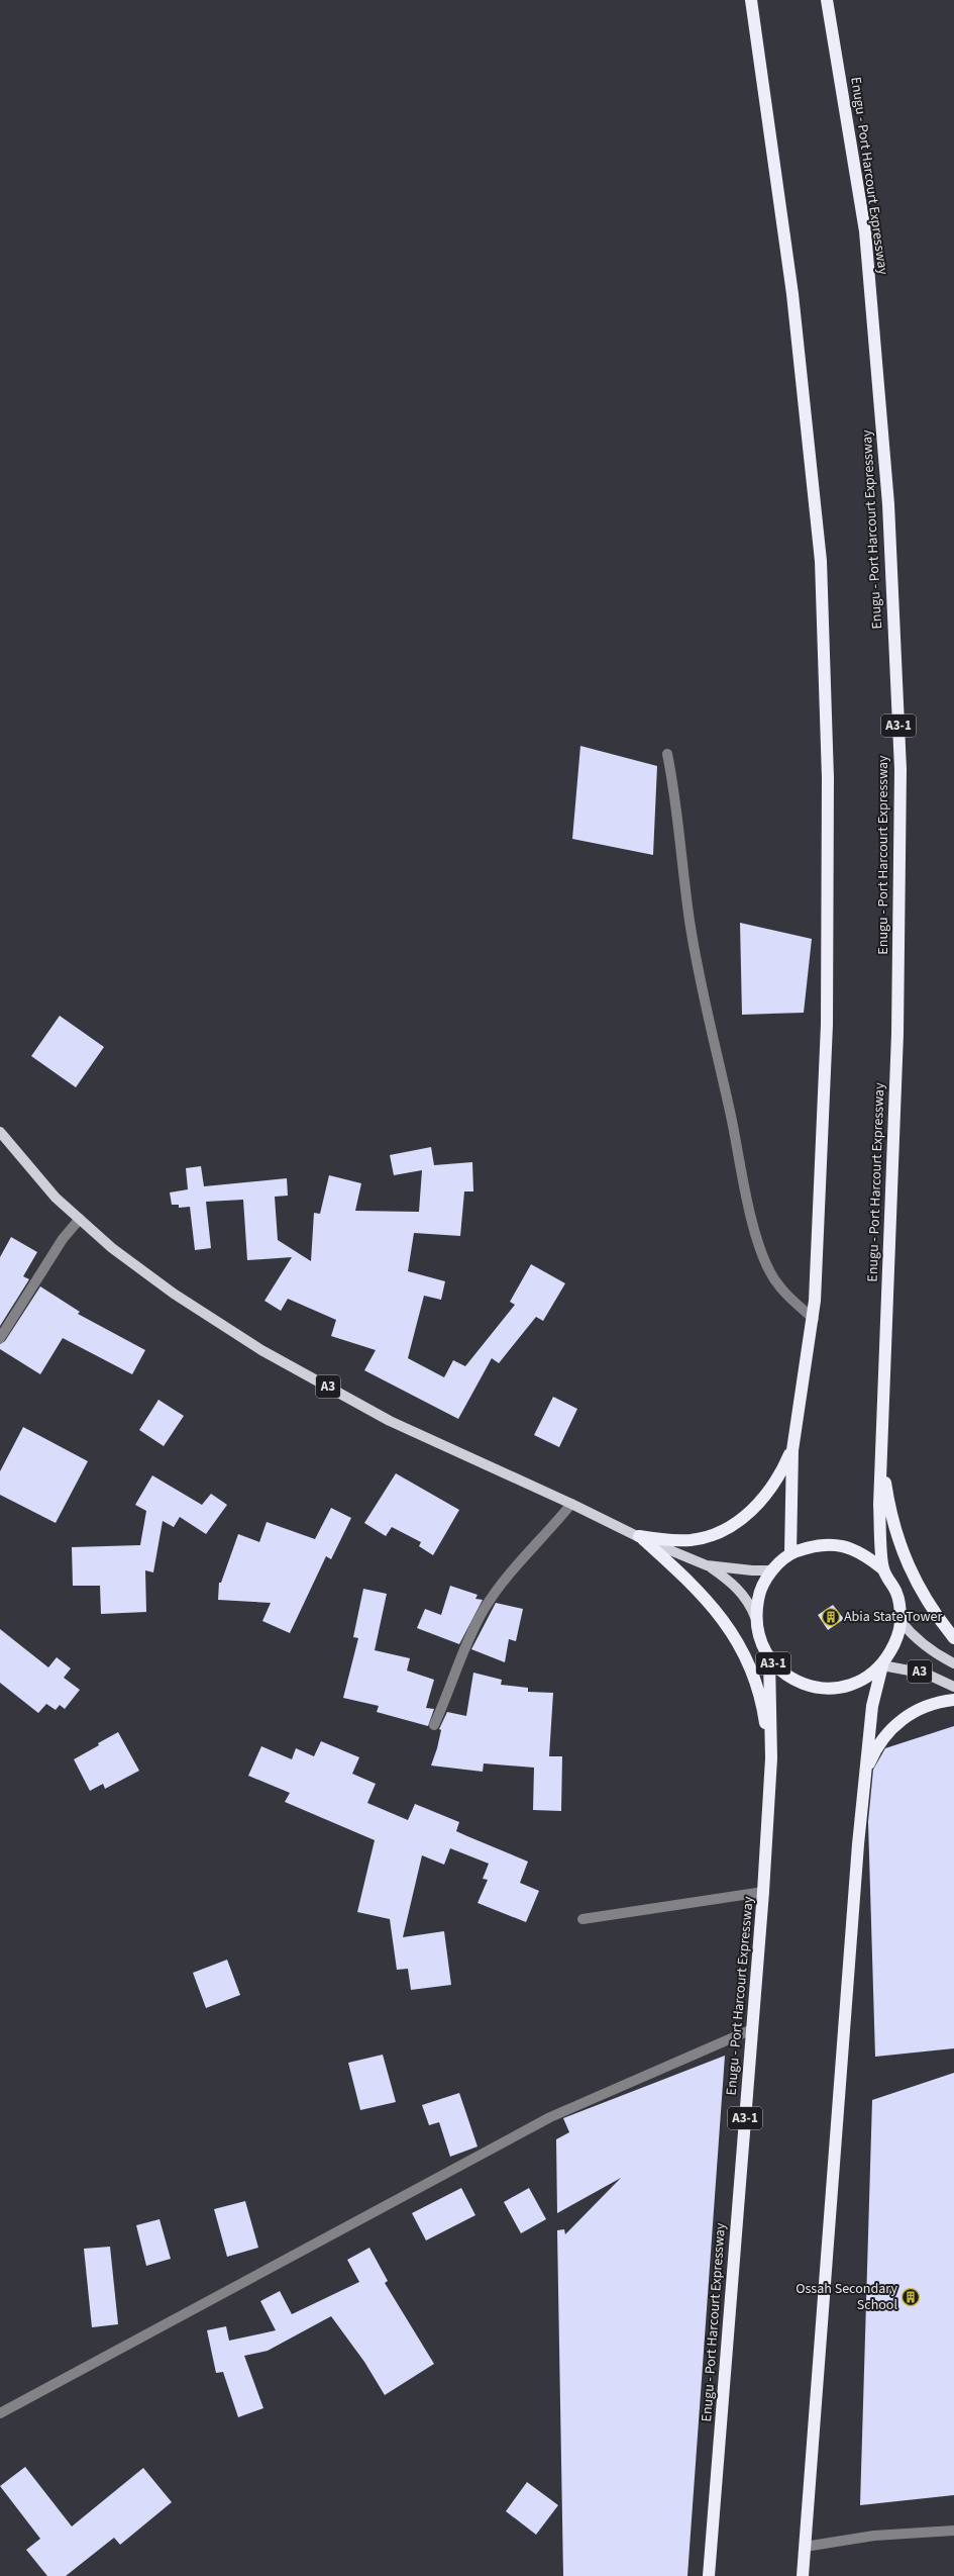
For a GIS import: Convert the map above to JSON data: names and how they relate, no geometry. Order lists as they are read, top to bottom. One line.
{"streets":{"highway":["Enugu - Port Harcourt Expressway","A3-1"],"main road":["A3"]},"crossings":[["Enugu - Port Harcourt Expressway","A3-1"],["A3-1","A3"]],"places":{"building":["Abia State Tower","Ossah Secondary School"]}}
